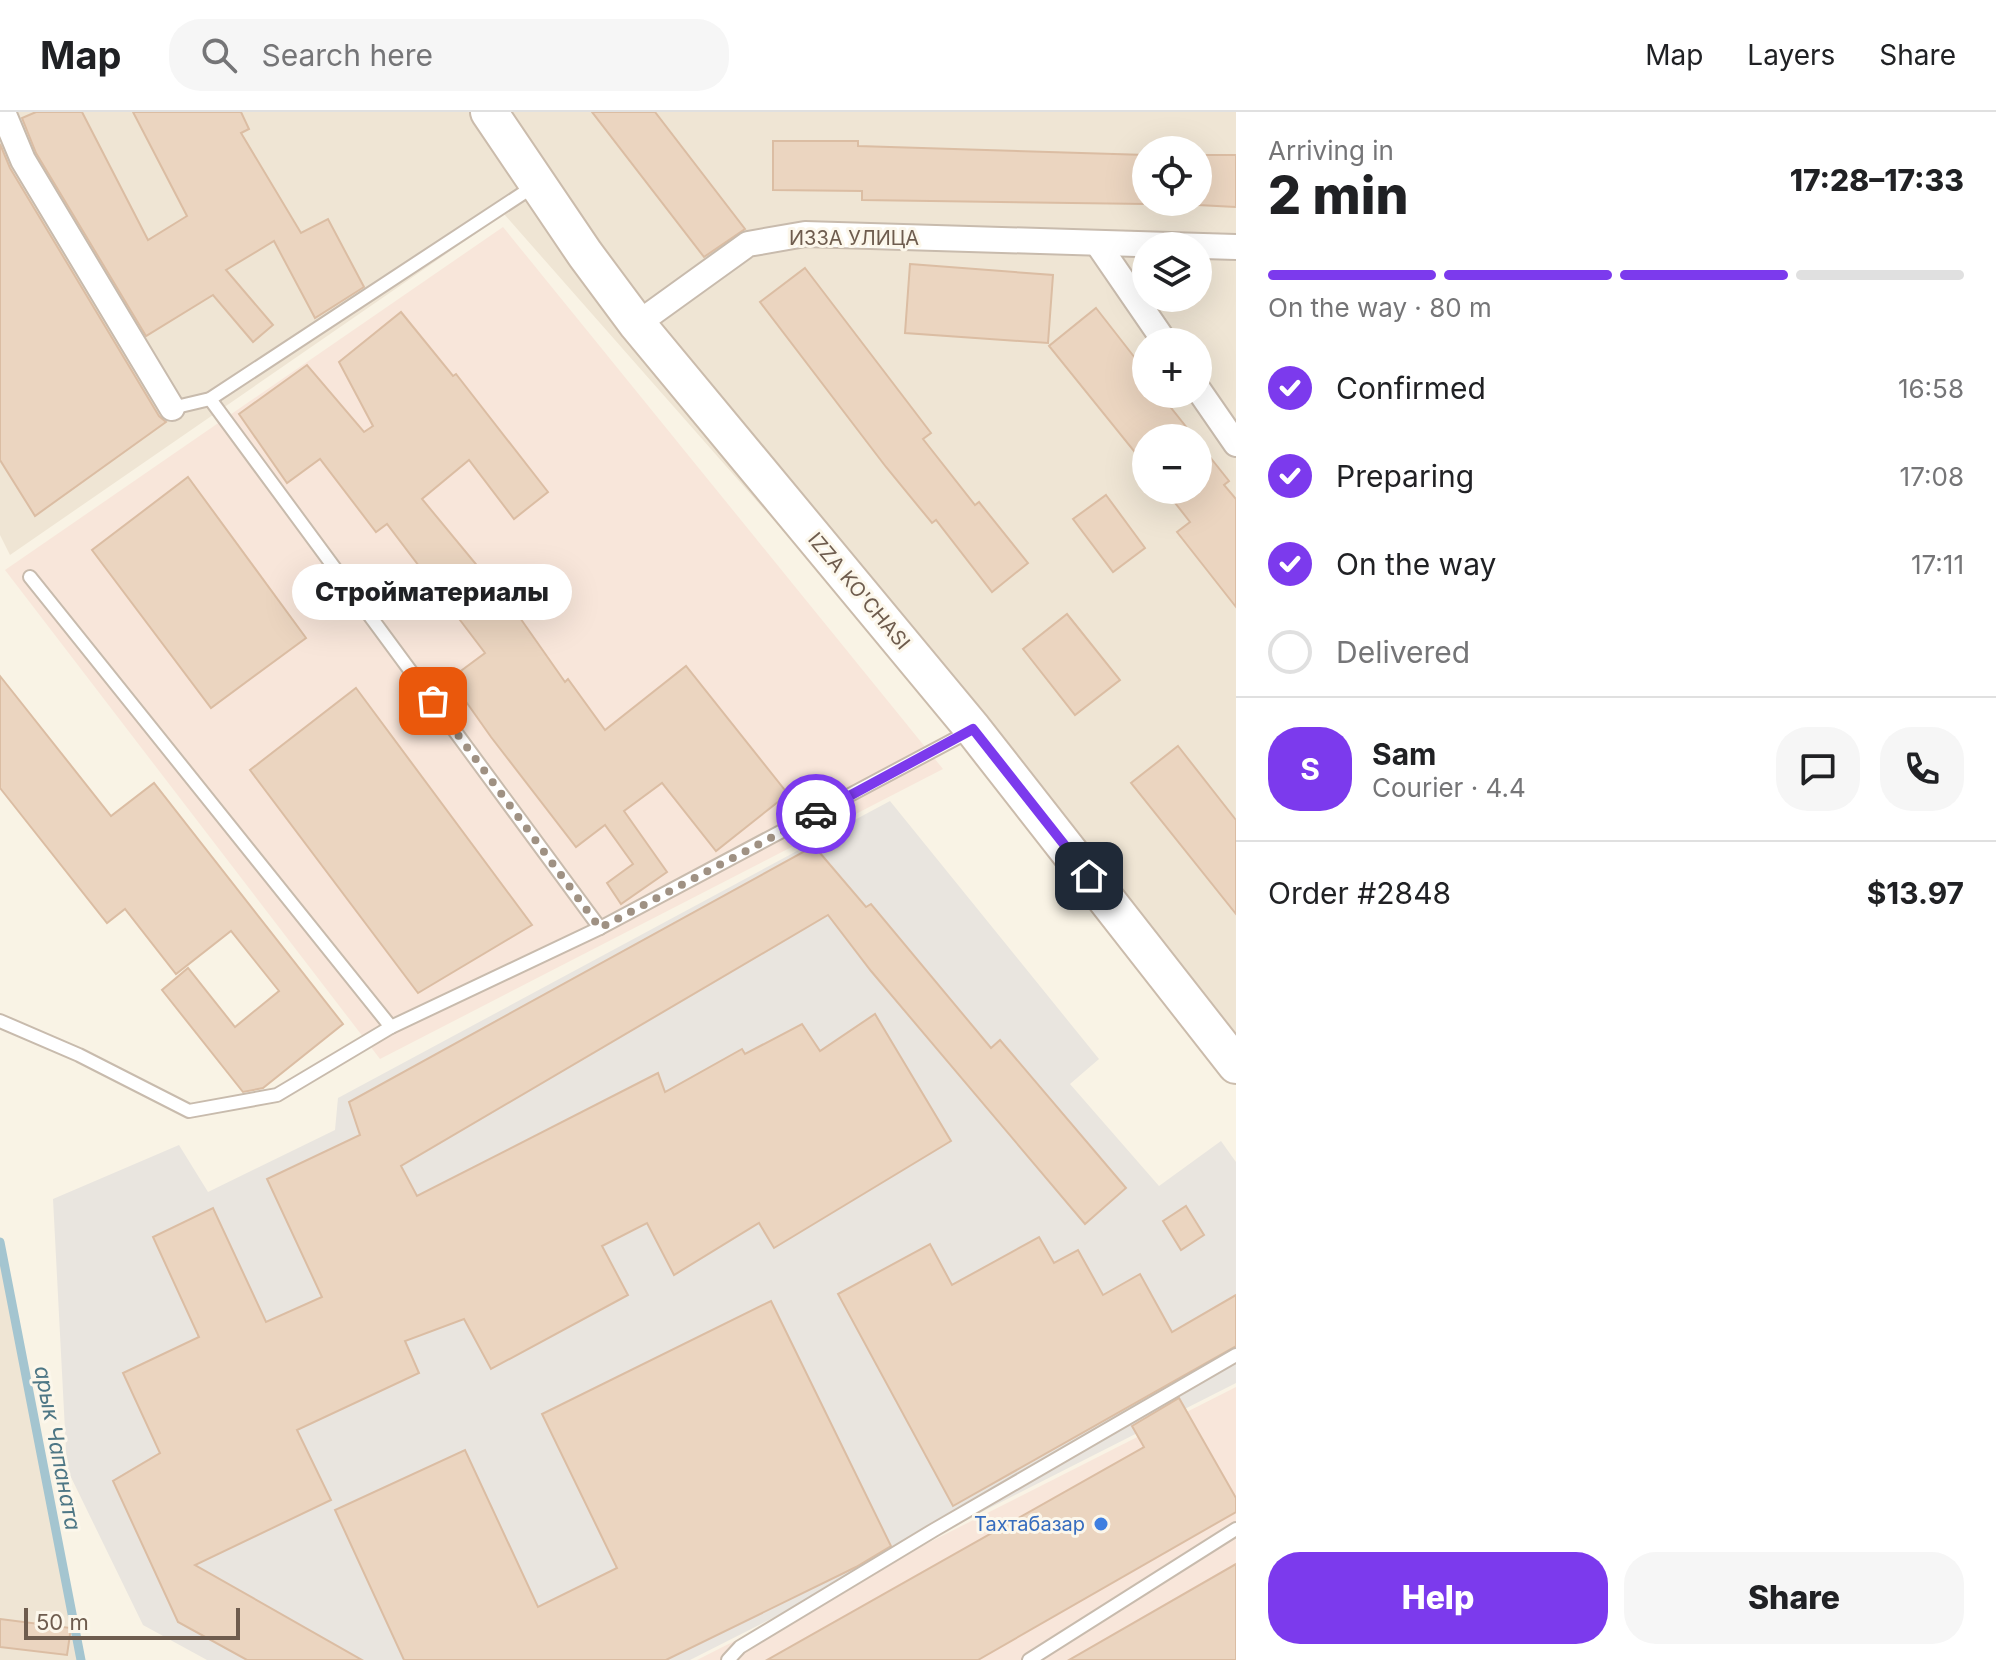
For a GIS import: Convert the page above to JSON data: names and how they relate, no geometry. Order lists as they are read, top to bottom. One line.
{"streets":{"main road":["IZZA KO'CHASI"],"street":["ИЗЗА УЛИЦА"]},"crossings":[["ИЗЗА УЛИЦА","IZZA KO'CHASI"]],"water":["арык Чапаната"],"places":["Стройматериалы","Тахтабазар"],"scale_bar":"50 m","page":{"header":"Map","search":"Search here","nav":["Map","Layers","Share"],"heading":["2 min","Arriving in","17:28–17:33"],"panel":["Sam","Courier · 4.4","Order #2848","$13.97"],"map_buttons":["+","−"],"bar":"On the way · 80 m","list":[["Confirmed","16:58"],["Preparing","17:08"],["On the way","17:11"],"Delivered"],"bubble":"Стройматериалы","round":"S","buttons":["Help","Share"],"scale":"50 m"}}
